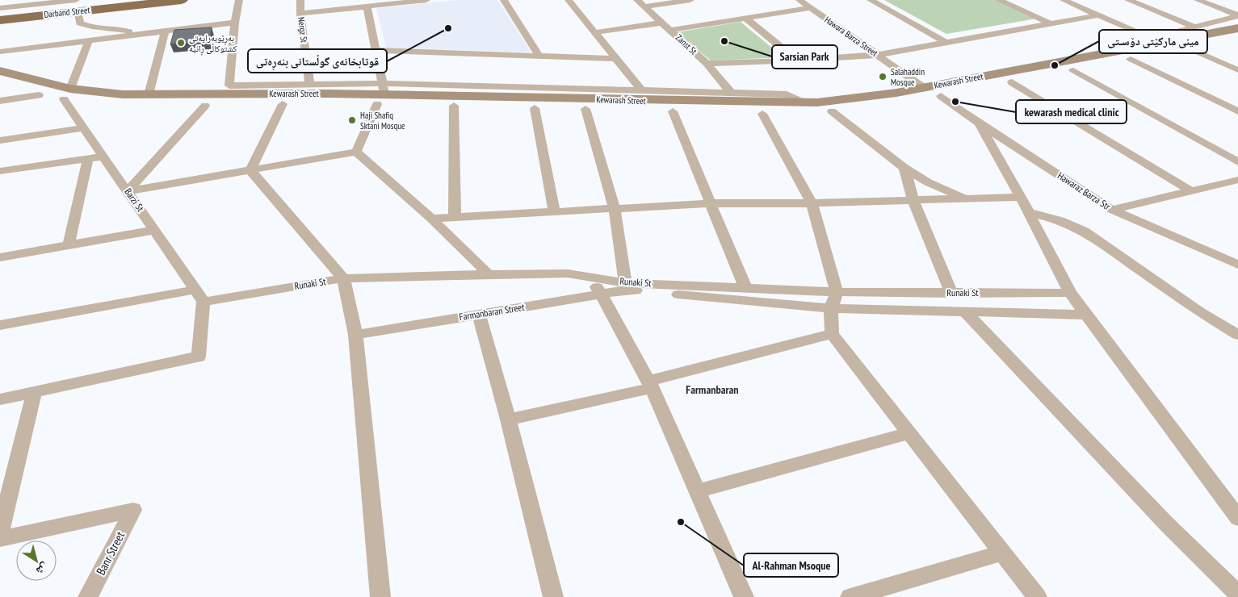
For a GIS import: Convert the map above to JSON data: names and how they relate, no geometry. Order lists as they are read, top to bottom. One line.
{"streets":{"highway":["Darband Street"],"main road":["Kewarash Street"],"street":["Nergz St","Hawara Barza Street","Zanst St","Hawaraz Barza Str","Barzi St","Runaki St","Farmanbaran Street","Banr Street"]},"crossings":[["Hawara Barza Street","Kewarash Street"],["Kewarash Street","Hawaraz Barza Str"],["Kewarash Street","Barzi St"],["Barzi St","Runaki St"],["Runaki St","Farmanbaran Street"]],"districts":["Farmanbaran"],"places":["قوتابخانه‌ی گوڵستانی بنه‌ڕه‌تی","Sarsian Park","بەڕێوبەرایەتی کشتوکاڵی ڕانیە","مینی مارکێتی دۆسـتی","Salahaddin Mosque","kewarash medical clinic","Haji Shafiq Sktani Mosque","Al-Rahman Msoque"],"north":"bottom right"}
